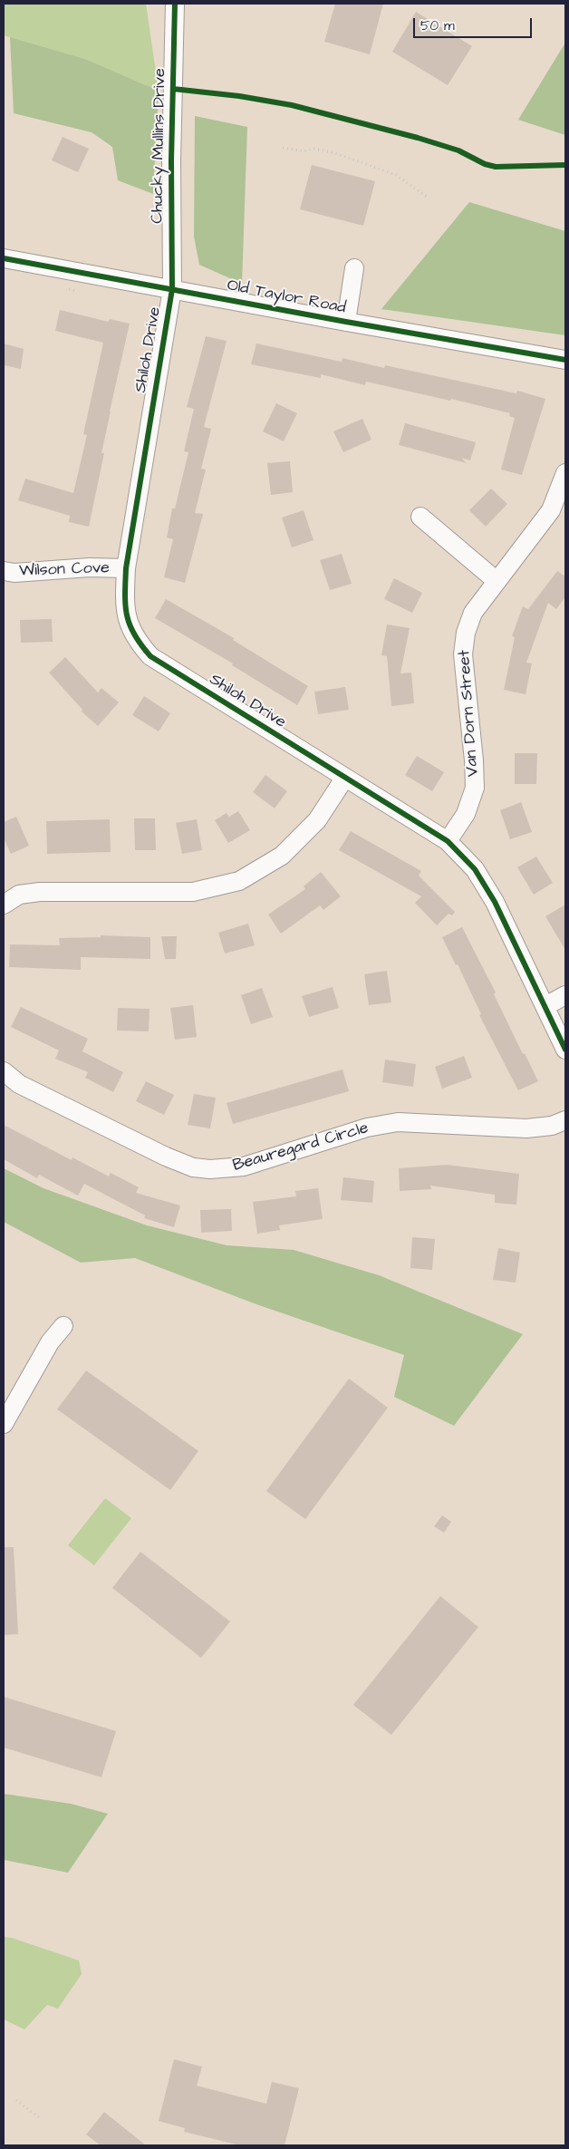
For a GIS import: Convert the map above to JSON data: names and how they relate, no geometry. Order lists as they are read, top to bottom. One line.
{"streets":{"street":["Chucky Mullins Drive","Old Taylor Road","Shiloh Drive","Wilson Cove","Van Dorn Street","Beauregard Circle"]},"crossings":[["Chucky Mullins Drive","Old Taylor Road"],["Chucky Mullins Drive","Shiloh Drive"],["Old Taylor Road","Shiloh Drive"],["Shiloh Drive","Wilson Cove"],["Shiloh Drive","Van Dorn Street"]],"scale_bar":"50 m"}
